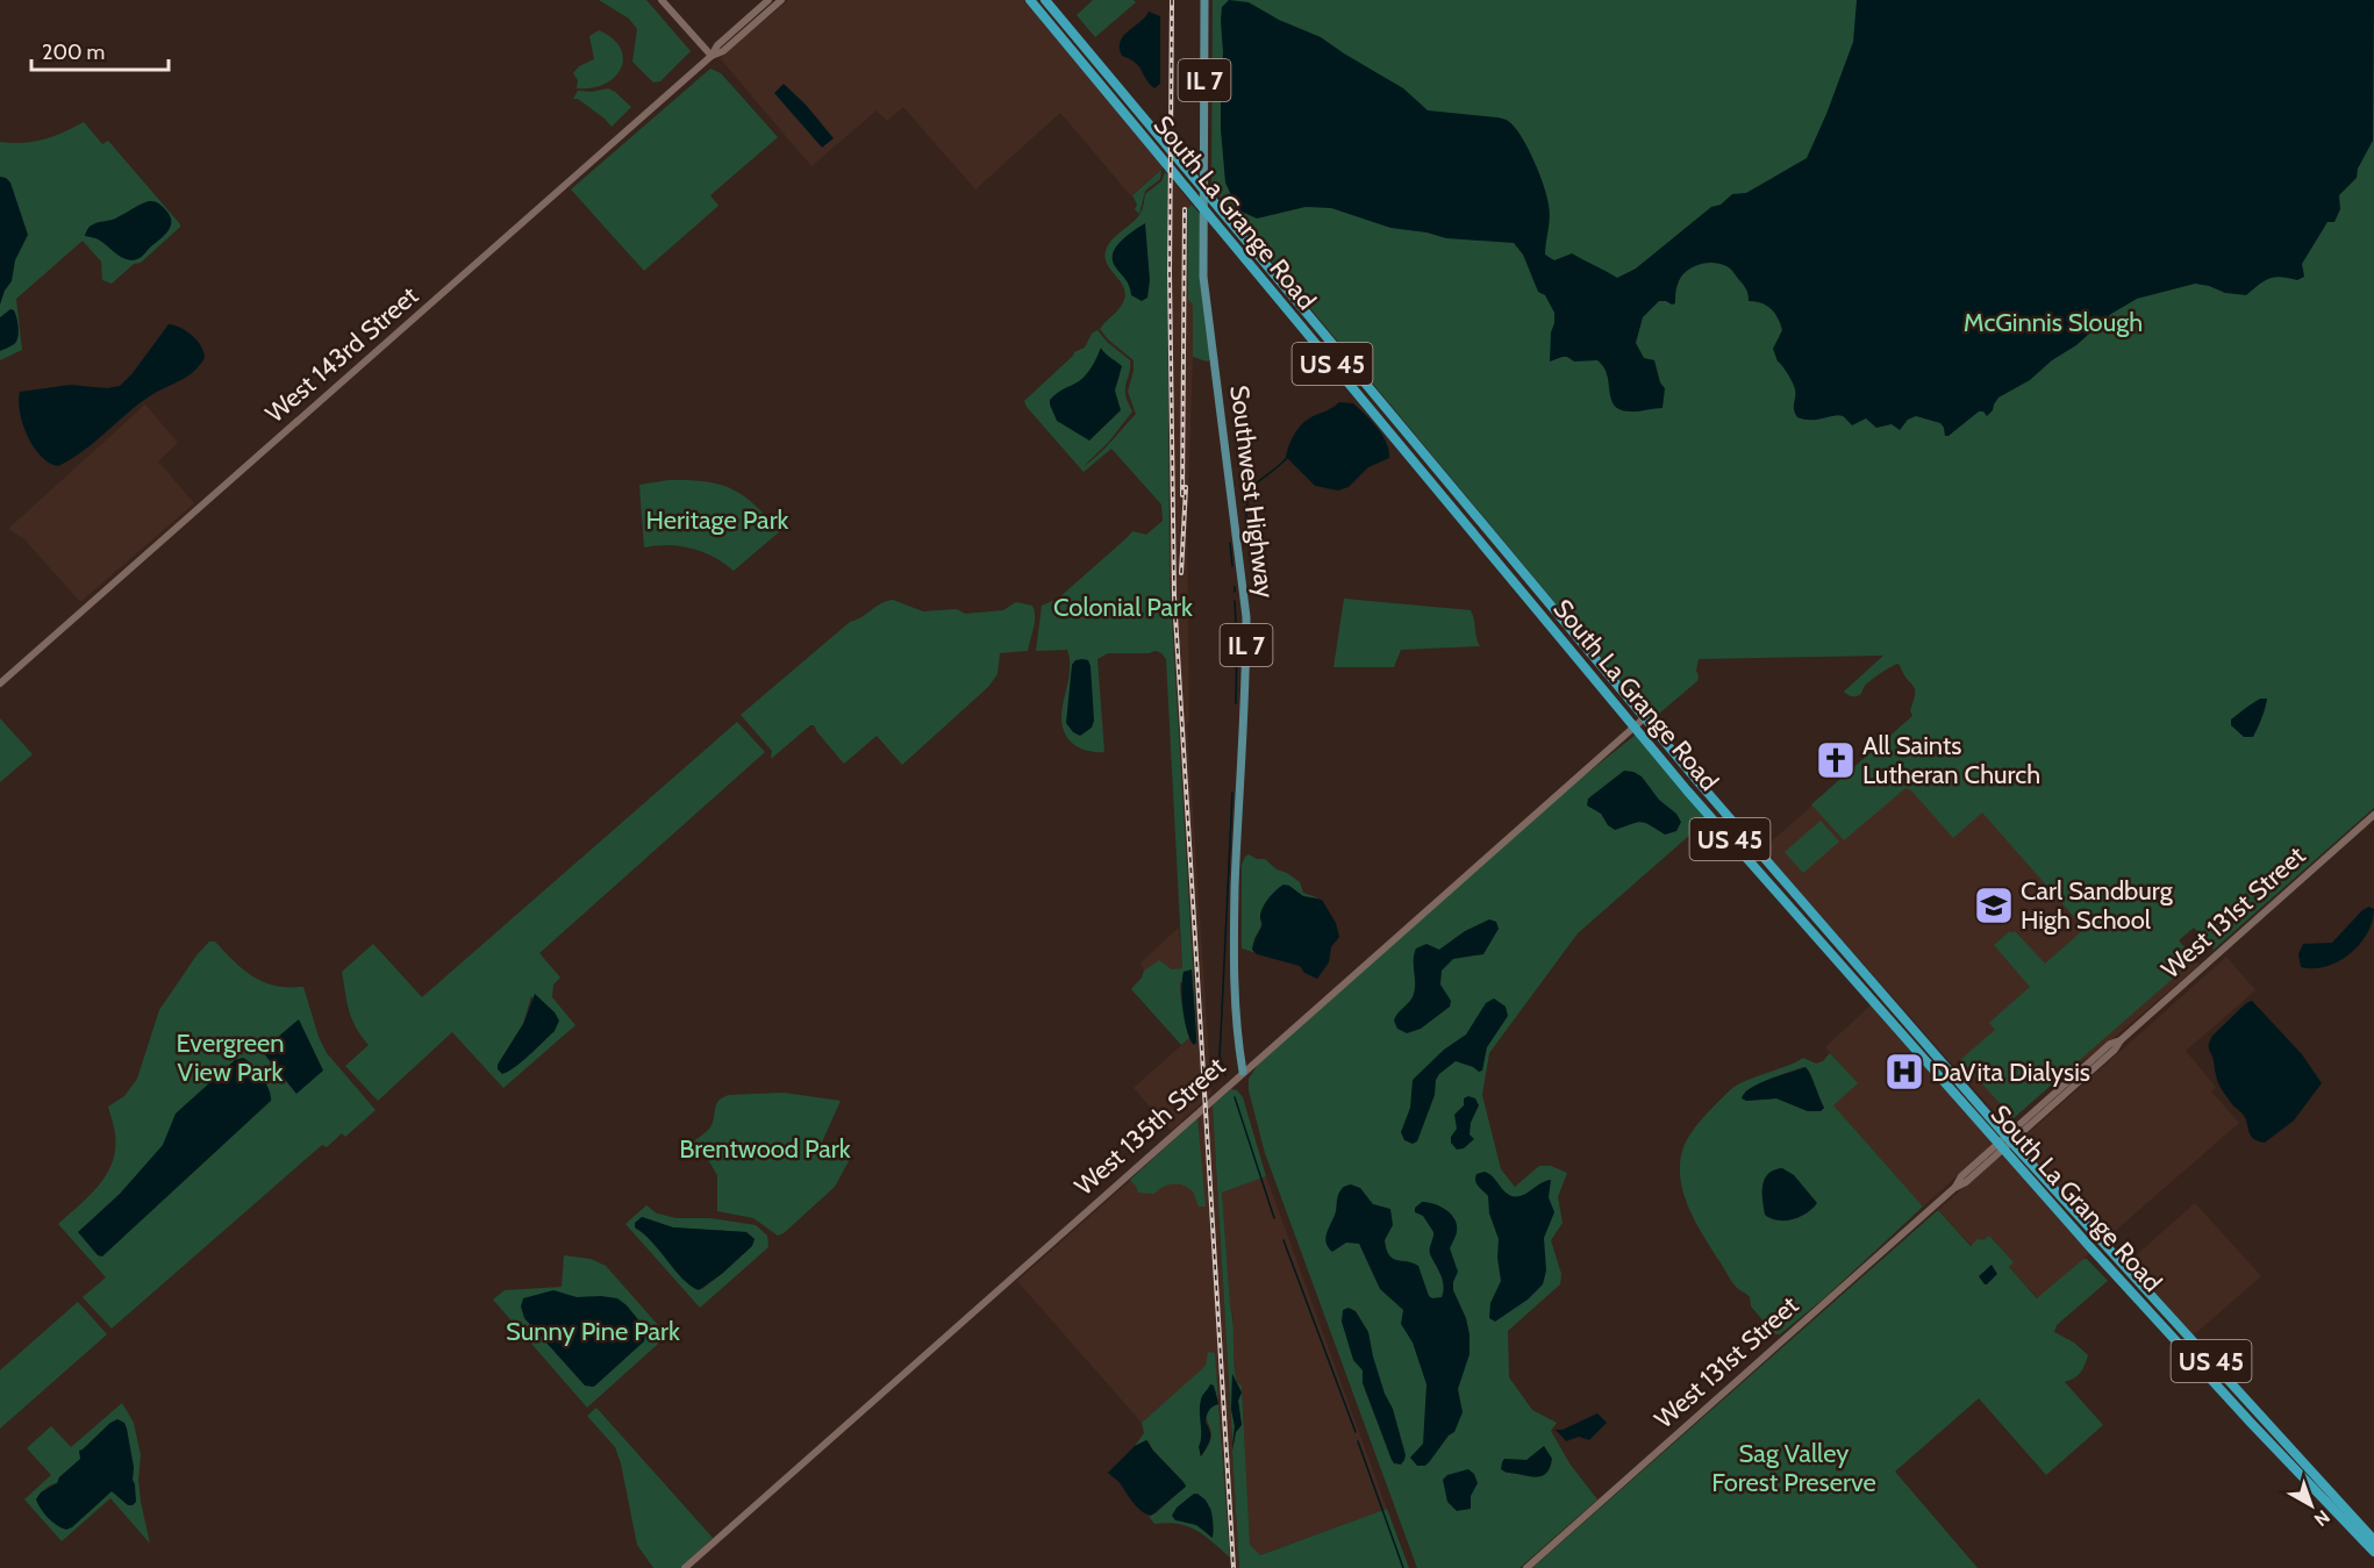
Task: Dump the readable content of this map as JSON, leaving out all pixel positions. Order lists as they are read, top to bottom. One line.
{"streets":{"highway":["South La Grange Road","US 45"],"main road":["IL 7","Southwest Highway"],"street":["West 143rd Street","West 131st Street","West 135th Street"]},"crossings":[["South La Grange Road","West 131st Street"],["South La Grange Road","West 135th Street"],["Southwest Highway","West 135th Street"]],"parks":["McGinnis Slough","Heritage Park","Colonial Park","Evergreen View Park","Brentwood Park","Sunny Pine Park","Sag Valley Forest Preserve"],"places":{"church":["All Saints Lutheran Church"],"school or university":["Carl Sandburg High School"],"hospital":["DaVita Dialysis"]},"scale_bar":"200 m","north":"bottom right"}
